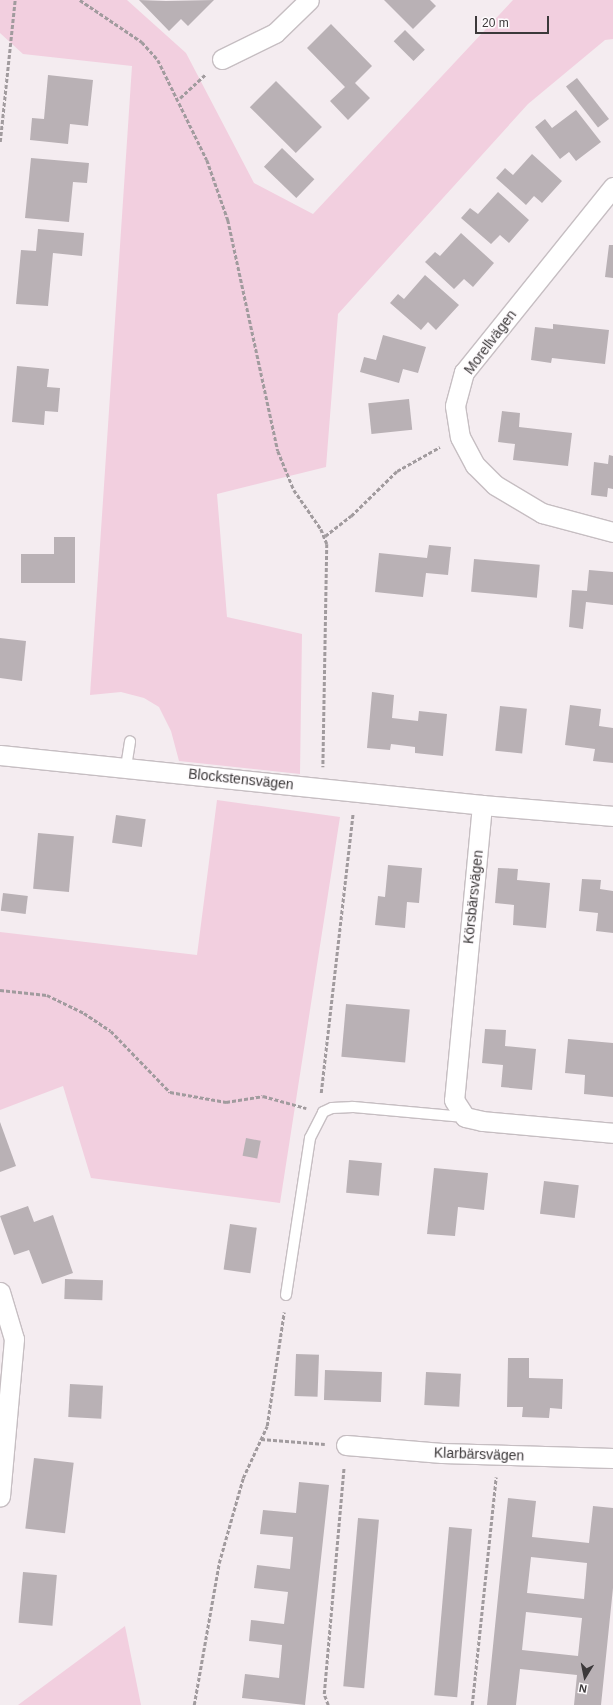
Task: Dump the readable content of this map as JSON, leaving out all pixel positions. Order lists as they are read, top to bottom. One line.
{"streets":{"street":["Morellvägen","Blockstensvägen","Körsbärsvägen","Klarbärsvägen"]},"crossings":[["Blockstensvägen","Körsbärsvägen"]],"scale_bar":"20 m","north":"bottom"}
